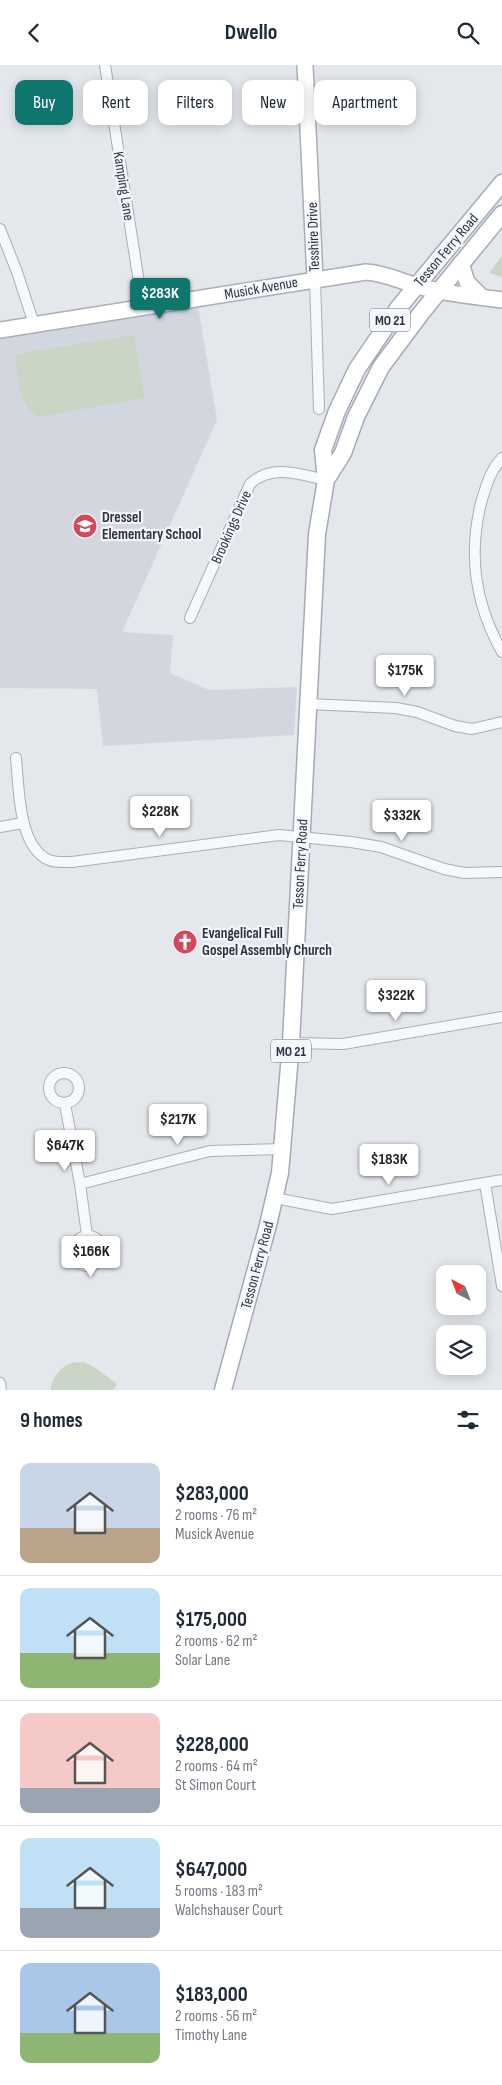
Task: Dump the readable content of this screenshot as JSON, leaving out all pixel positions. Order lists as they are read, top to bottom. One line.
{"streets":{"main road":["Tesson Ferry Road","MO 21"],"street":["Kamping Lane","Tesshire Drive","Musick Avenue","Brookings Drive"]},"crossings":[["Kamping Lane","Musick Avenue"],["Tesshire Drive","Musick Avenue"],["Tesson Ferry Road","Musick Avenue"],["Tesson Ferry Road","Brookings Drive"]],"places":{"school or university":["Dressel Elementary School"],"church":["Evangelical Full Gospel Assembly Church"]},"north":"top left","page":{"header":"Dwello","chip":["Buy","Rent","Filters","New","Apartment"],"price":["$283K","$175K","$228K","$332K","$322K","$217K","$647K","$183K","$166K"],"heading":"9 homes","list":[{"name":"$283,000","note":"2 rooms · 76 m² · Musick Avenue"},{"name":"$175,000","note":"2 rooms · 62 m² · Solar Lane"},{"name":"$228,000","note":"2 rooms · 64 m² · St Simon Court"},{"name":"$647,000","note":"5 rooms · 183 m² · Walchshauser Court"},{"name":"$183,000","note":"2 rooms · 56 m² · Timothy Lane"}]}}
